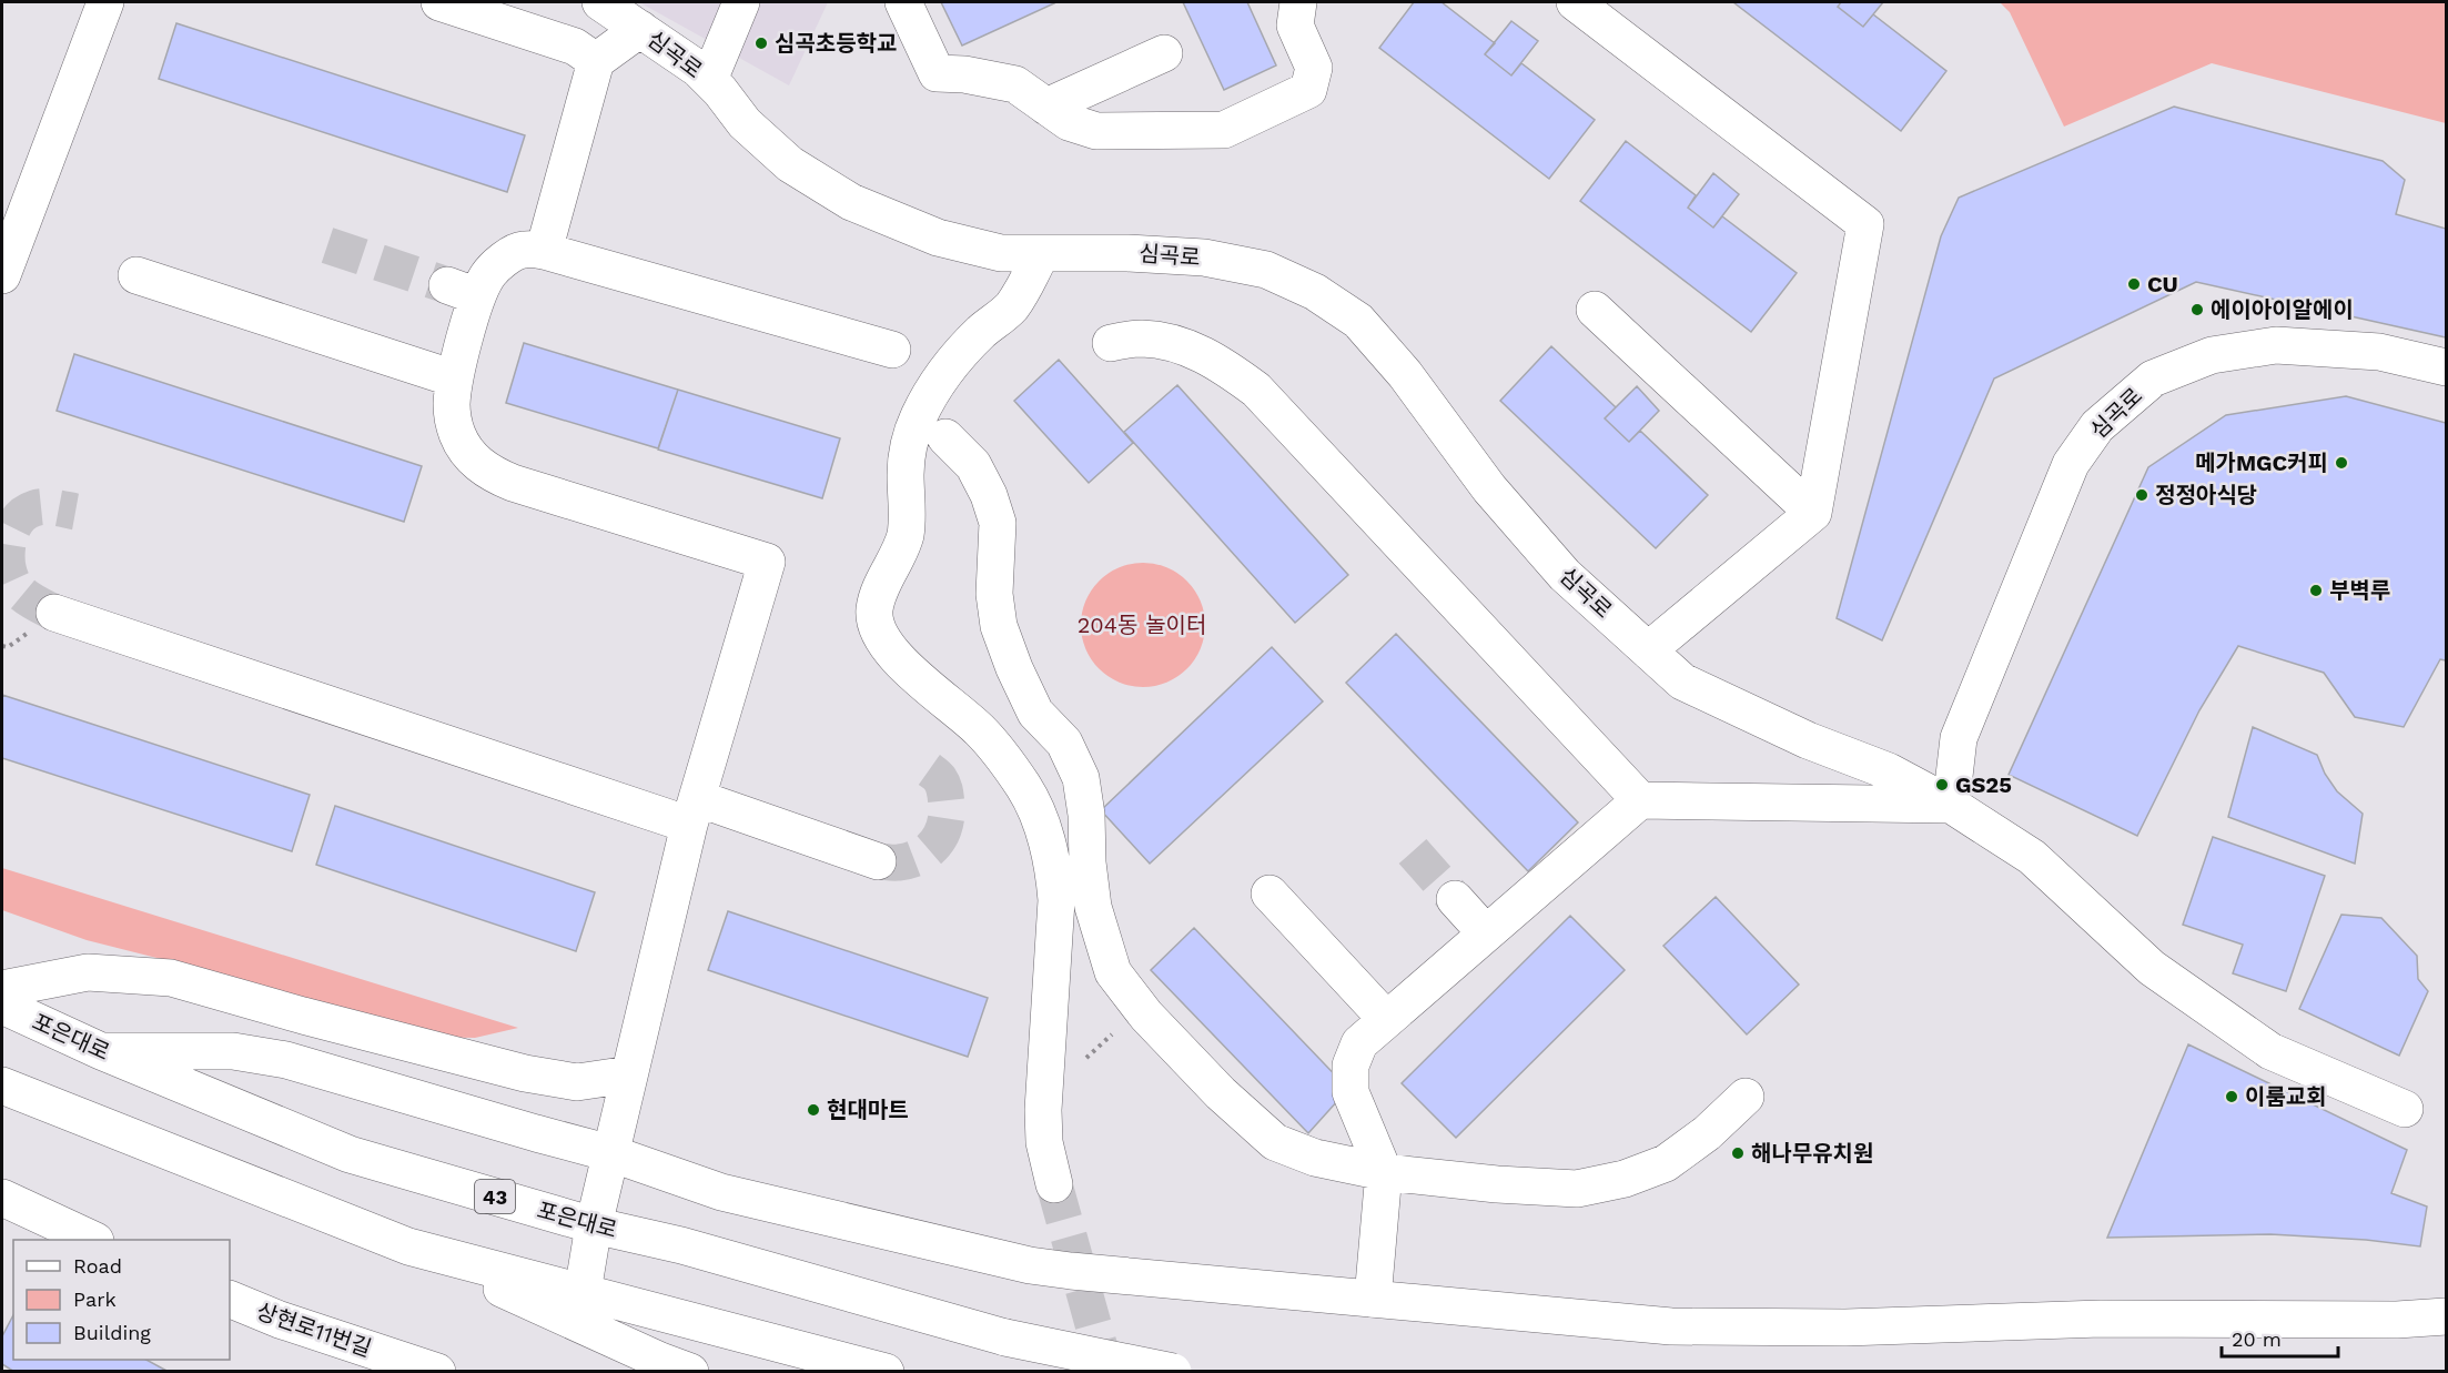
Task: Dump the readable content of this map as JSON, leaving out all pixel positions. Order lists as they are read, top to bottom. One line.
{"streets":{"main road":["심곡로","포은대로","43","상현로11번길"]},"parks":["204동 놀이터"],"places":["심곡초등학교","CU","에이아이알에이","메가MGC커피","정정아식당","부벽루","GS25","이룸교회","현대마트","해나무유치원"],"legend":["Road","Park","Building"],"scale_bar":"20 m"}
